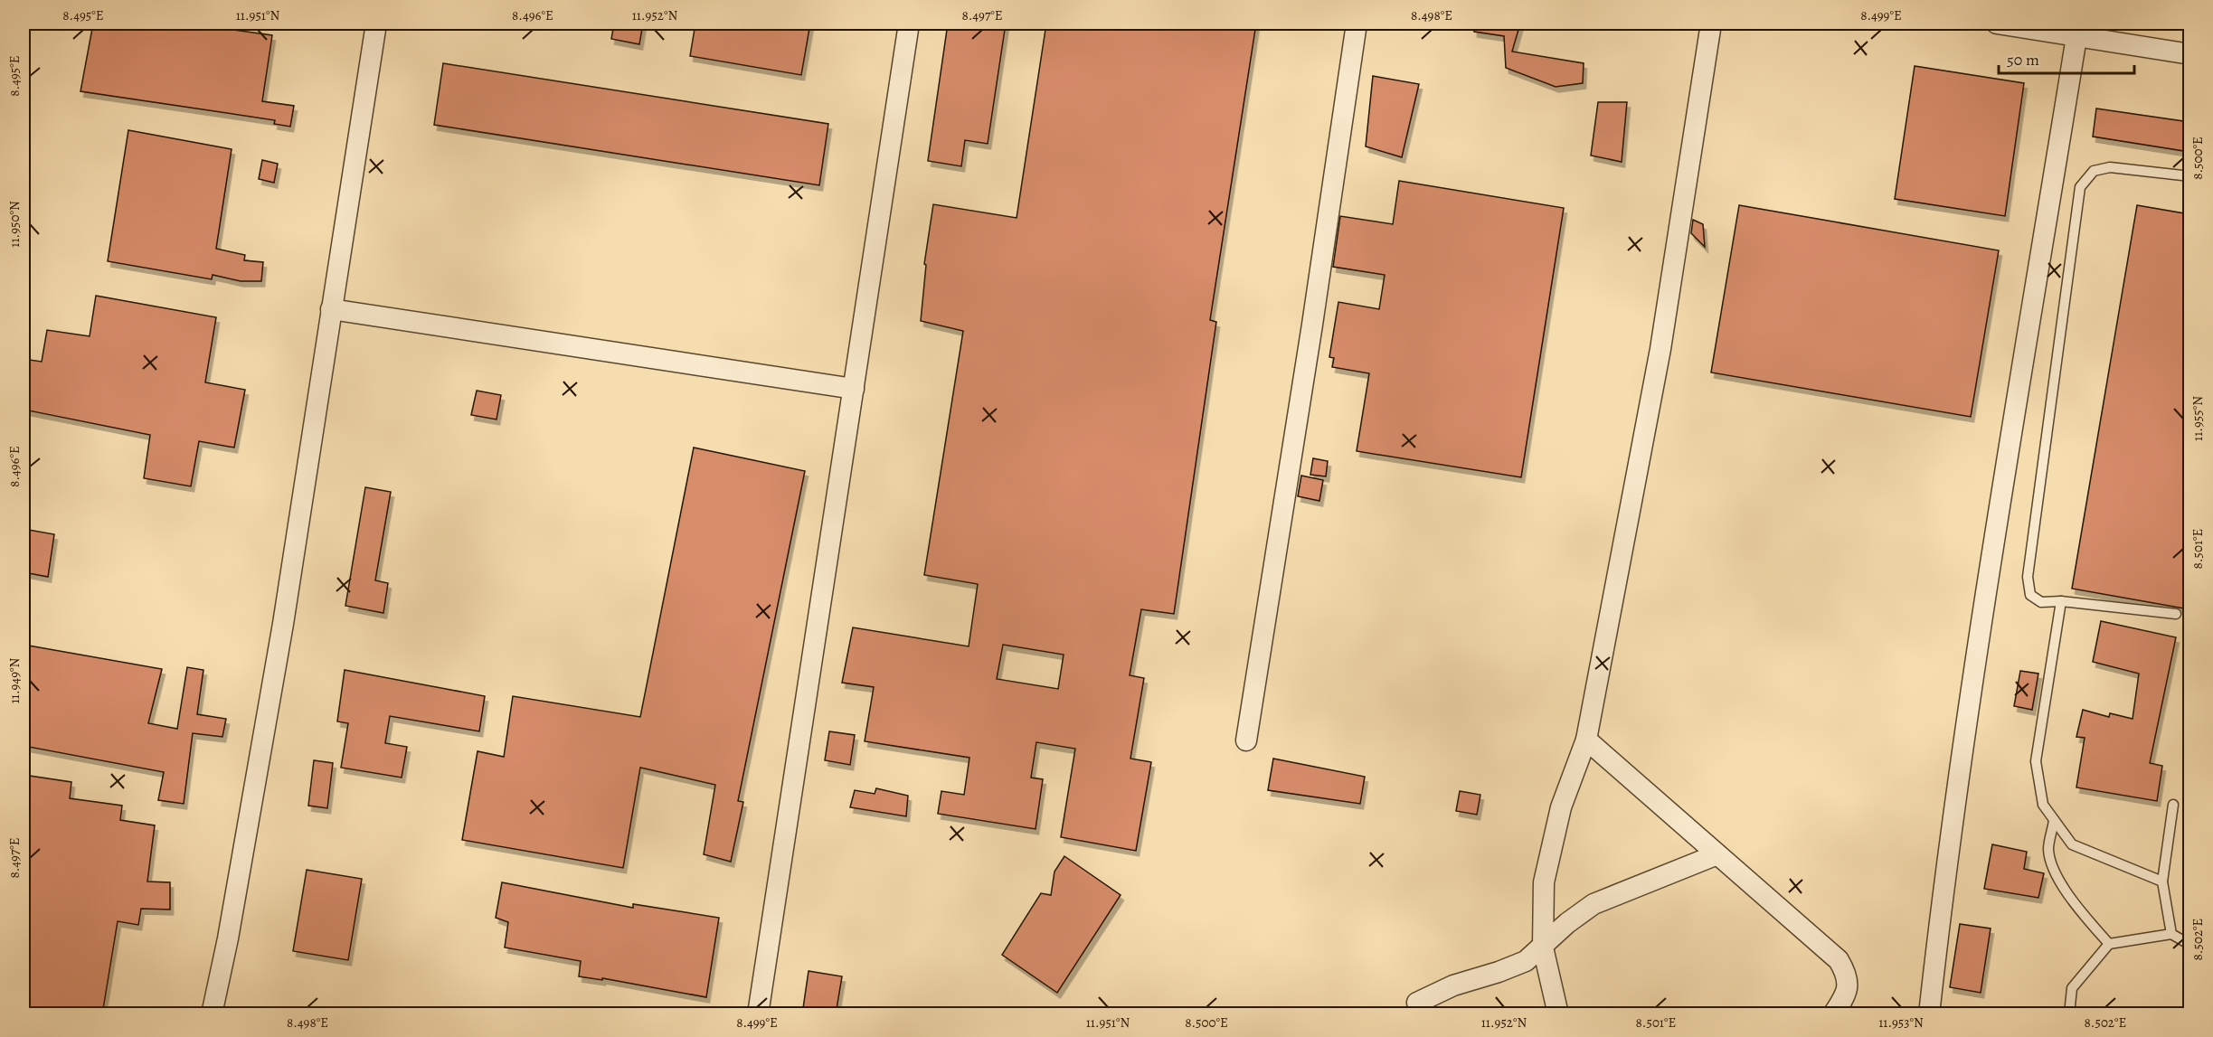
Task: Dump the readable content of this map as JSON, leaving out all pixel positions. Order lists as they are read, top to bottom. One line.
{"scale_bar":"50 m","coordinates":["8.495°E","11.951°N","8.496°E","11.952°N","8.497°E","8.498°E","8.499°E","8.500°E","11.950°N","11.955°N","8.501°E","11.949°N","8.502°E","11.953°N"]}
